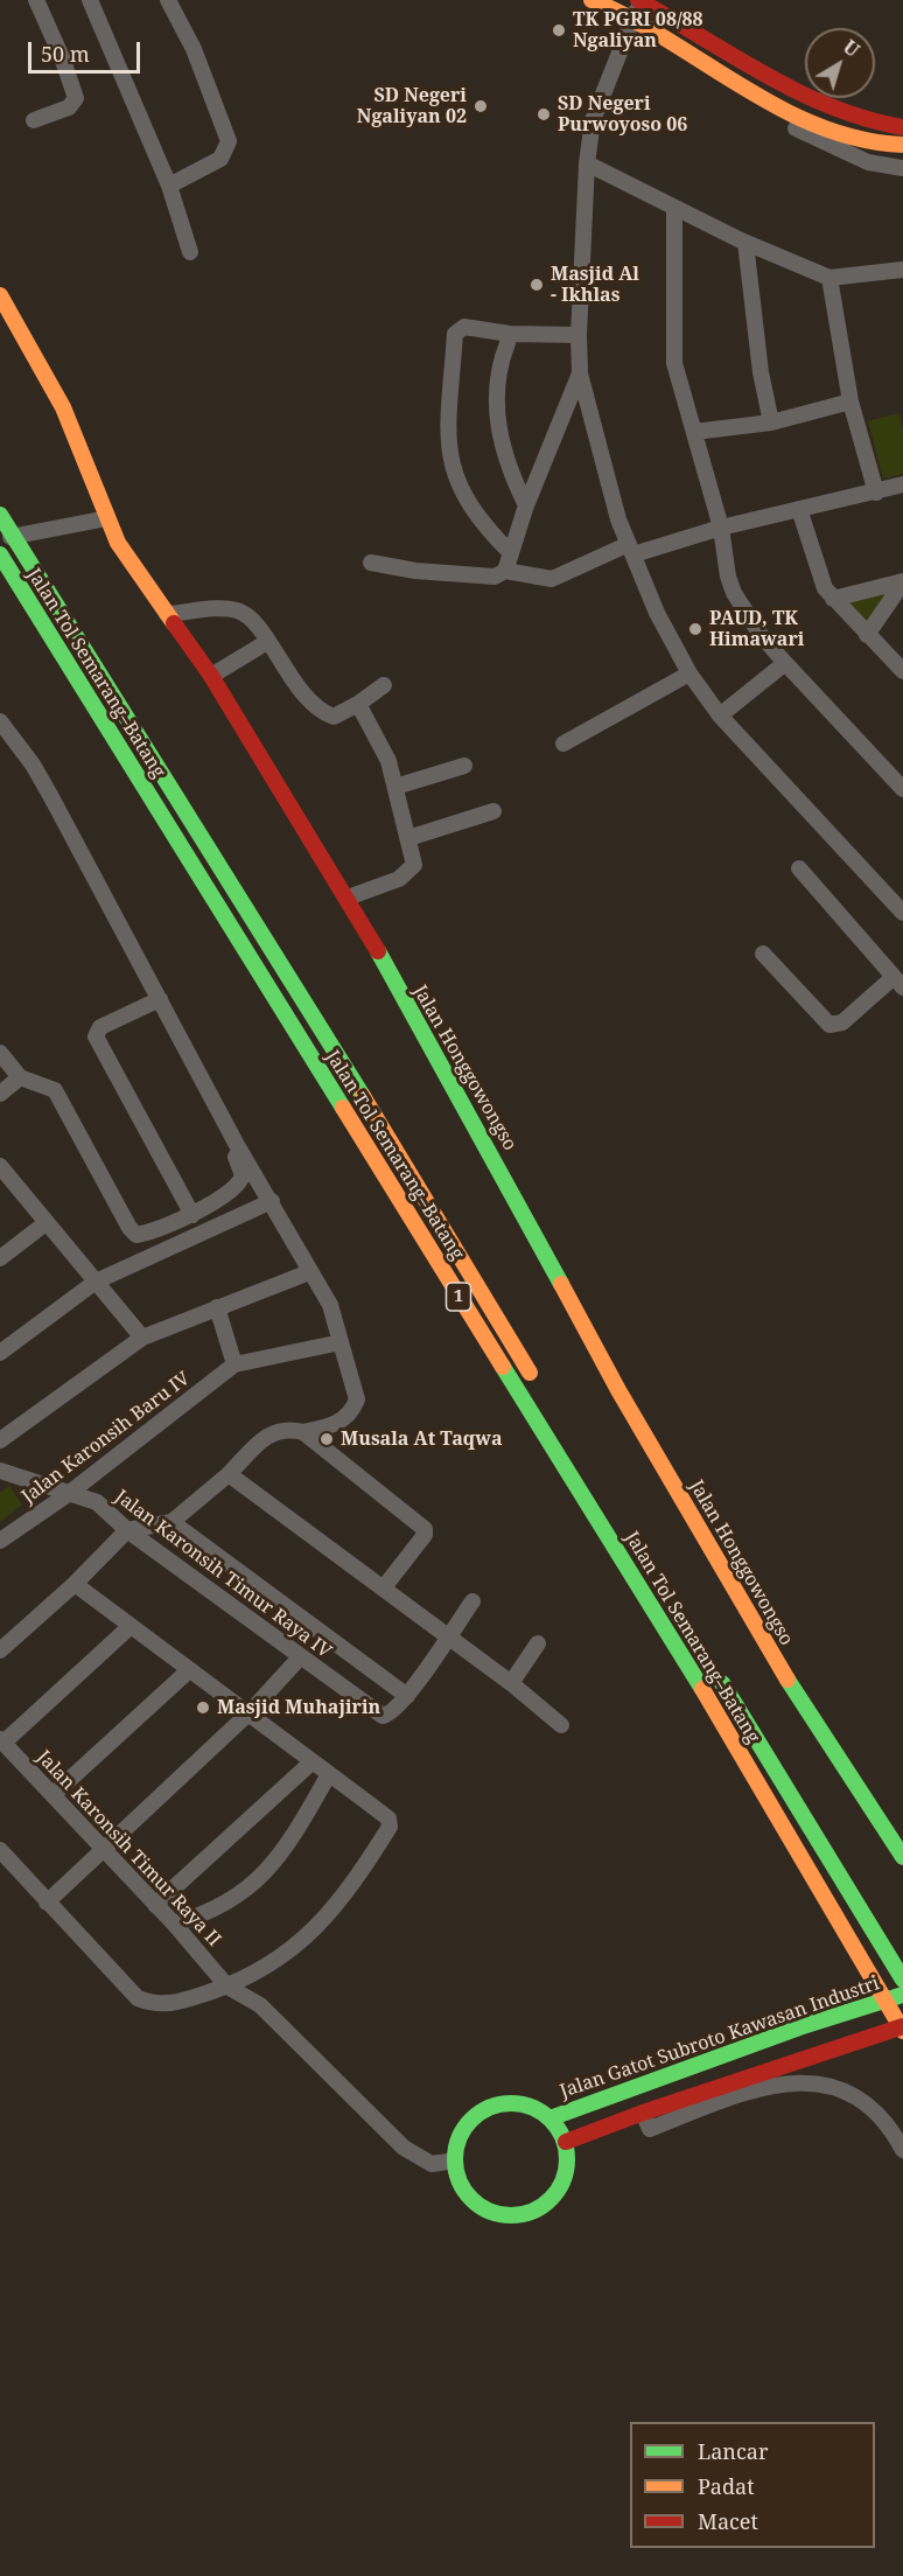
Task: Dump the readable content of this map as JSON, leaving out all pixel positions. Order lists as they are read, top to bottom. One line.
{"streets":{"main road":["Jalan Tol Semarang–Batang","Jalan Honggowongso","1","Jalan Gatot Subroto Kawasan Industri"],"street":["Jalan Karonsih Baru IV","Jalan Karonsih Timur Raya IV","Jalan Karonsih Timur Raya II"]},"crossings":[["Jalan Karonsih Baru IV","Jalan Karonsih Timur Raya IV"]],"places":["TK PGRI 08/88 Ngaliyan","SD Negeri Ngaliyan 02","SD Negeri Purwoyoso 06","Masjid Al - Ikhlas","PAUD, TK Himawari","Musala At Taqwa","Masjid Muhajirin"],"legend":["Lancar","Padat","Macet"],"scale_bar":"50 m","north":"top right"}
